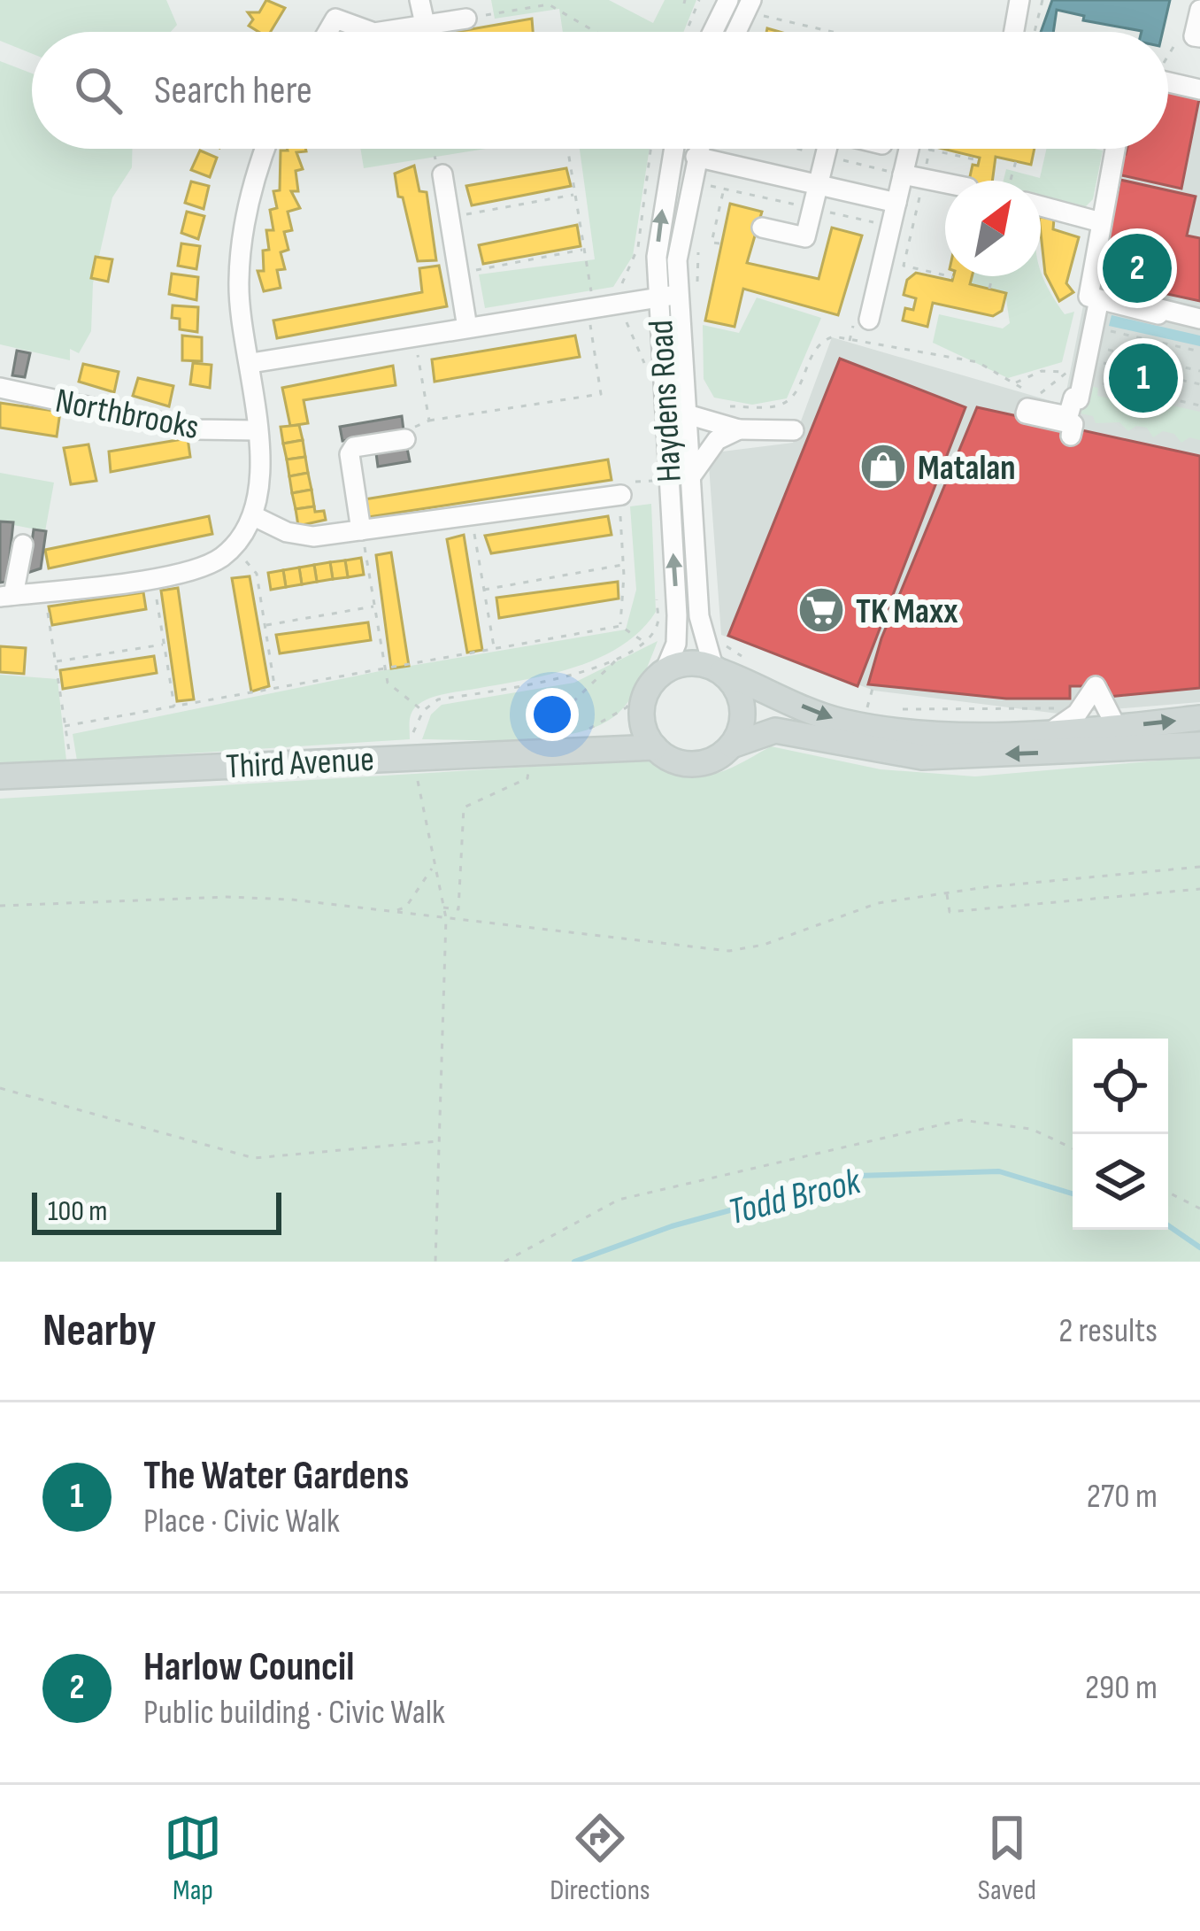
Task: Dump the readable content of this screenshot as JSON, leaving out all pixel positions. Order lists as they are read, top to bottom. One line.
{"streets":{"main road":["Third Avenue"],"street":["Haydens Road","Northbrooks"]},"crossings":[["Haydens Road","Third Avenue"]],"water":["Todd Brook"],"places":{"shop":["Matalan"],"supermarket":["TK Maxx"]},"scale_bar":"100 m","north":"top right","page":{"search":"Search here","pins":["2","1"],"scale":"100 m","heading":["Nearby","2 results"],"list":[{"mark":"1","name":"The Water Gardens","note":"Place · Civic Walk","value":"270 m"},{"mark":"2","name":"Harlow Council","note":"Public building · Civic Walk","value":"290 m"}],"nav":["Map","Directions","Saved"]}}
